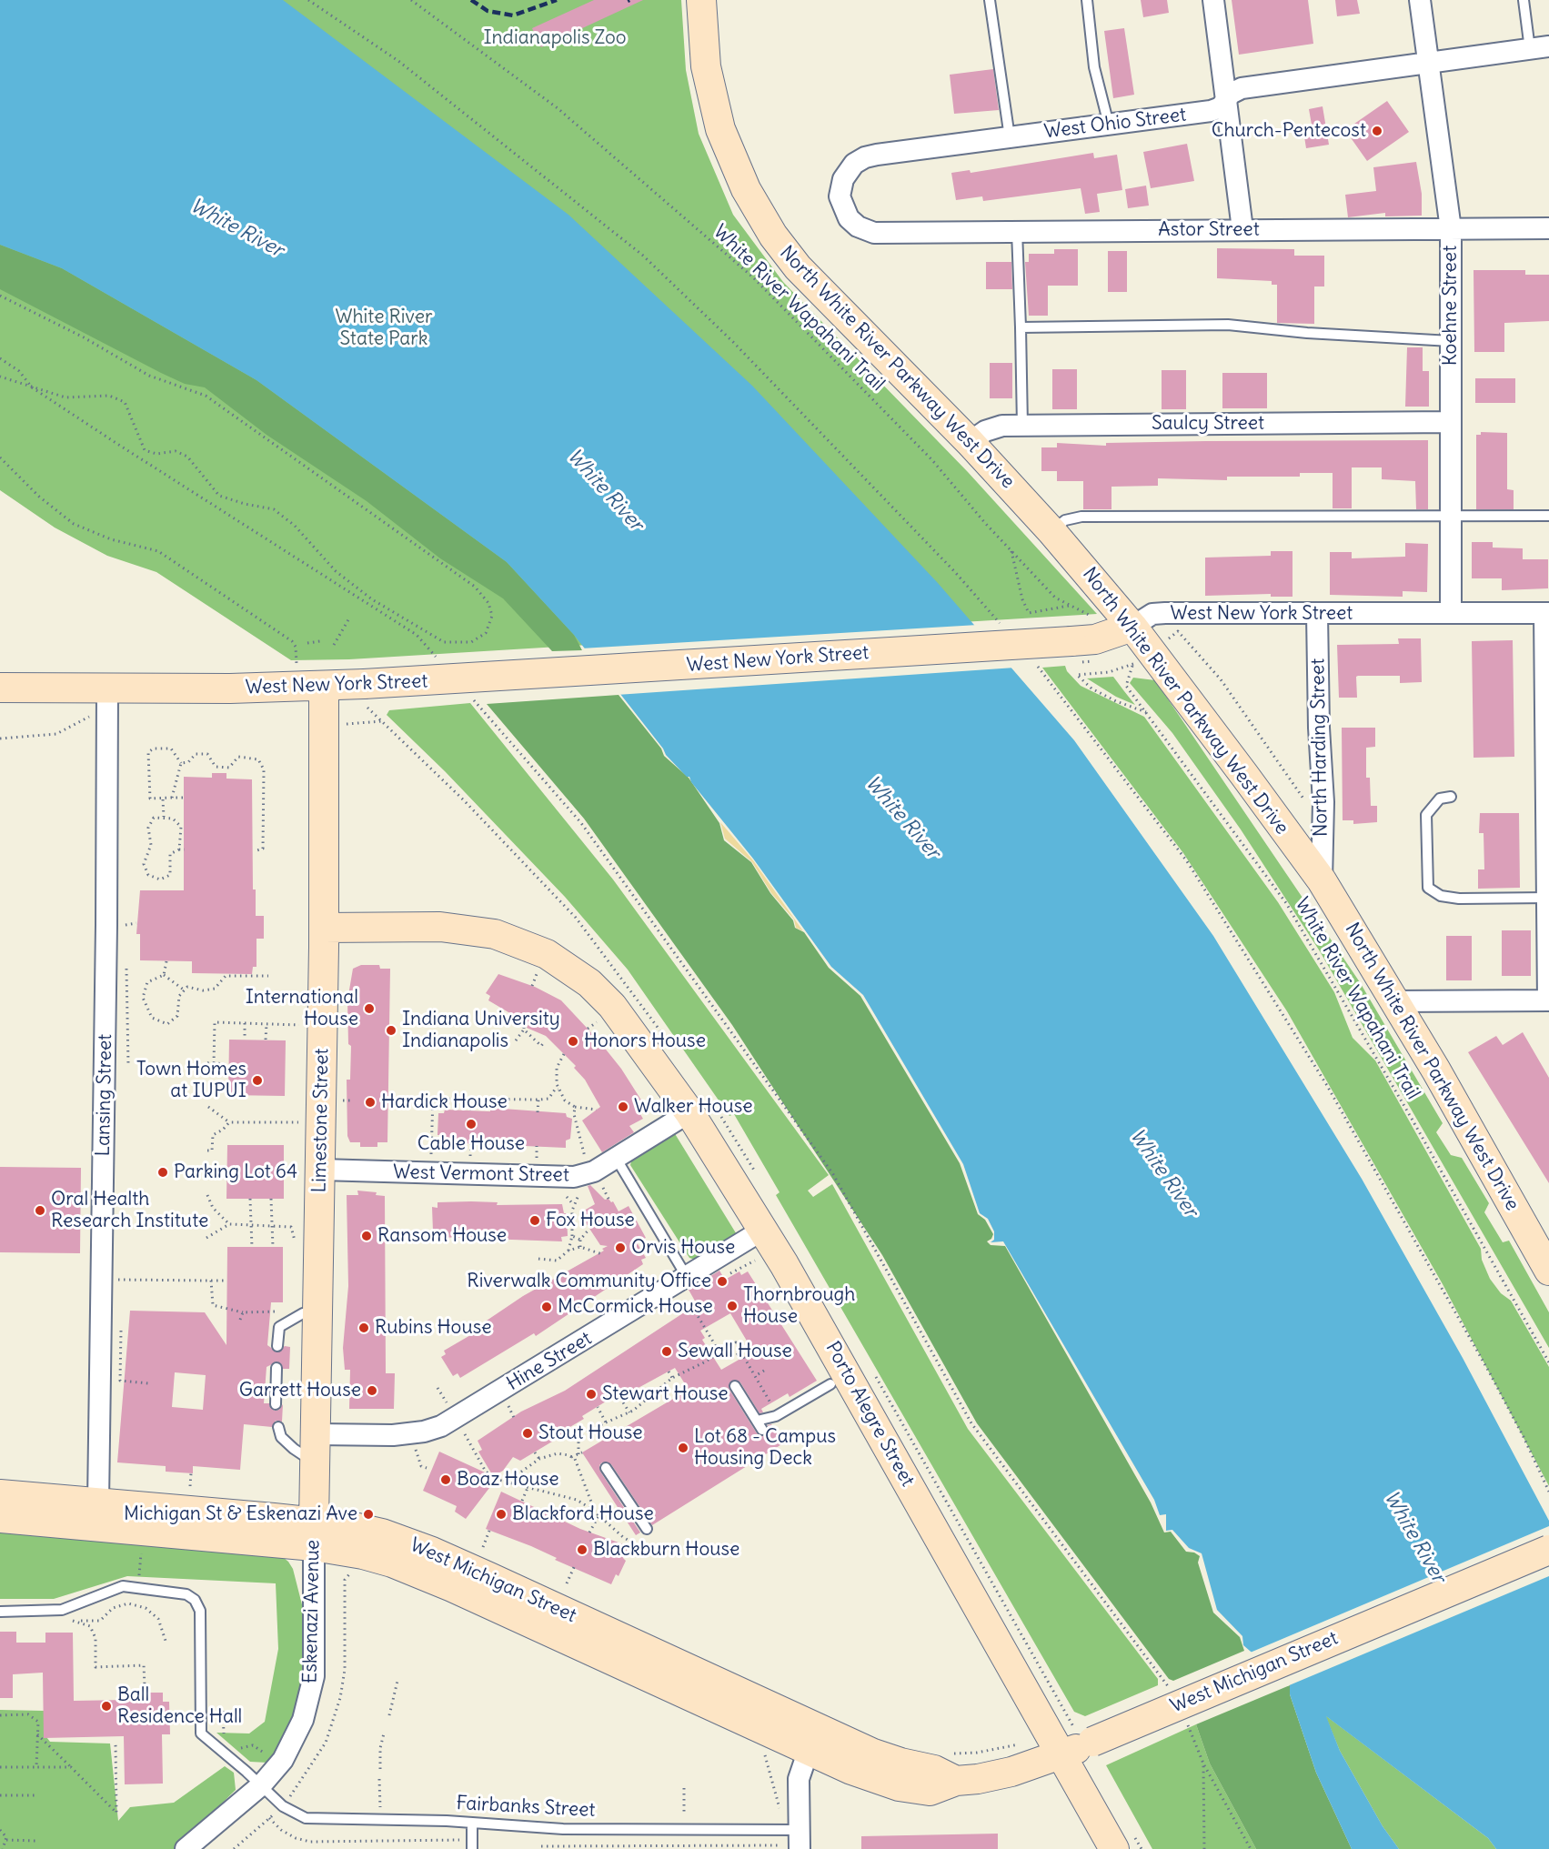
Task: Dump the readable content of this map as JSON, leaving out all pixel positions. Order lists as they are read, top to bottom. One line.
{"streets":{"main road":["North White River Parkway West Drive","West New York Street","Limestone Street","Porto Alegre Street","West Michigan Street"],"street":["West Ohio Street","Astor Street","Koehne Street","Saulcy Street","North Harding Street","Lansing Street","West Vermont Street","Hine Street","Eskenazi Avenue"],"lane":["Fairbanks Street"],"path":["White River Wapahani Trail"]},"crossings":[["West Ohio Street","Astor Street"],["West Ohio Street","Koehne Street"],["Astor Street","Koehne Street"],["Koehne Street","Saulcy Street"],["Koehne Street","West New York Street"],["North White River Parkway West Drive","Saulcy Street"],["North White River Parkway West Drive","West New York Street"],["North White River Parkway West Drive","North Harding Street"],["West New York Street","North Harding Street"],["West New York Street","Lansing Street"],["West New York Street","Limestone Street"],["Lansing Street","West Michigan Street"],["Limestone Street","West Vermont Street"],["Limestone Street","Hine Street"],["Limestone Street","Porto Alegre Street"],["Limestone Street","West Michigan Street"],["Limestone Street","Eskenazi Avenue"],["West Vermont Street","Porto Alegre Street"],["Hine Street","Porto Alegre Street"],["Porto Alegre Street","West Michigan Street"],["West Michigan Street","Eskenazi Avenue"],["Eskenazi Avenue","Fairbanks Street"]],"water":["White River"],"parks":["Indianapolis Zoo","White River State Park"],"places":["Church-Pentecost","International House","Indiana University Indianapolis","Honors House","Town Homes at IUPUI","Hardick House","Walker House","Cable House","Parking Lot 64","Oral Health Research Institute","Fox House","Ransom House","Orvis House","Riverwalk Community Office","Thornbrough House","McCormick House","Rubins House","Sewall House","Garrett House","Stewart House","Stout House","Lot 68 - Campus Housing Deck","Boaz House","Michigan St & Eskenazi Ave","Blackford House","Blackburn House","Ball Residence Hall"]}
